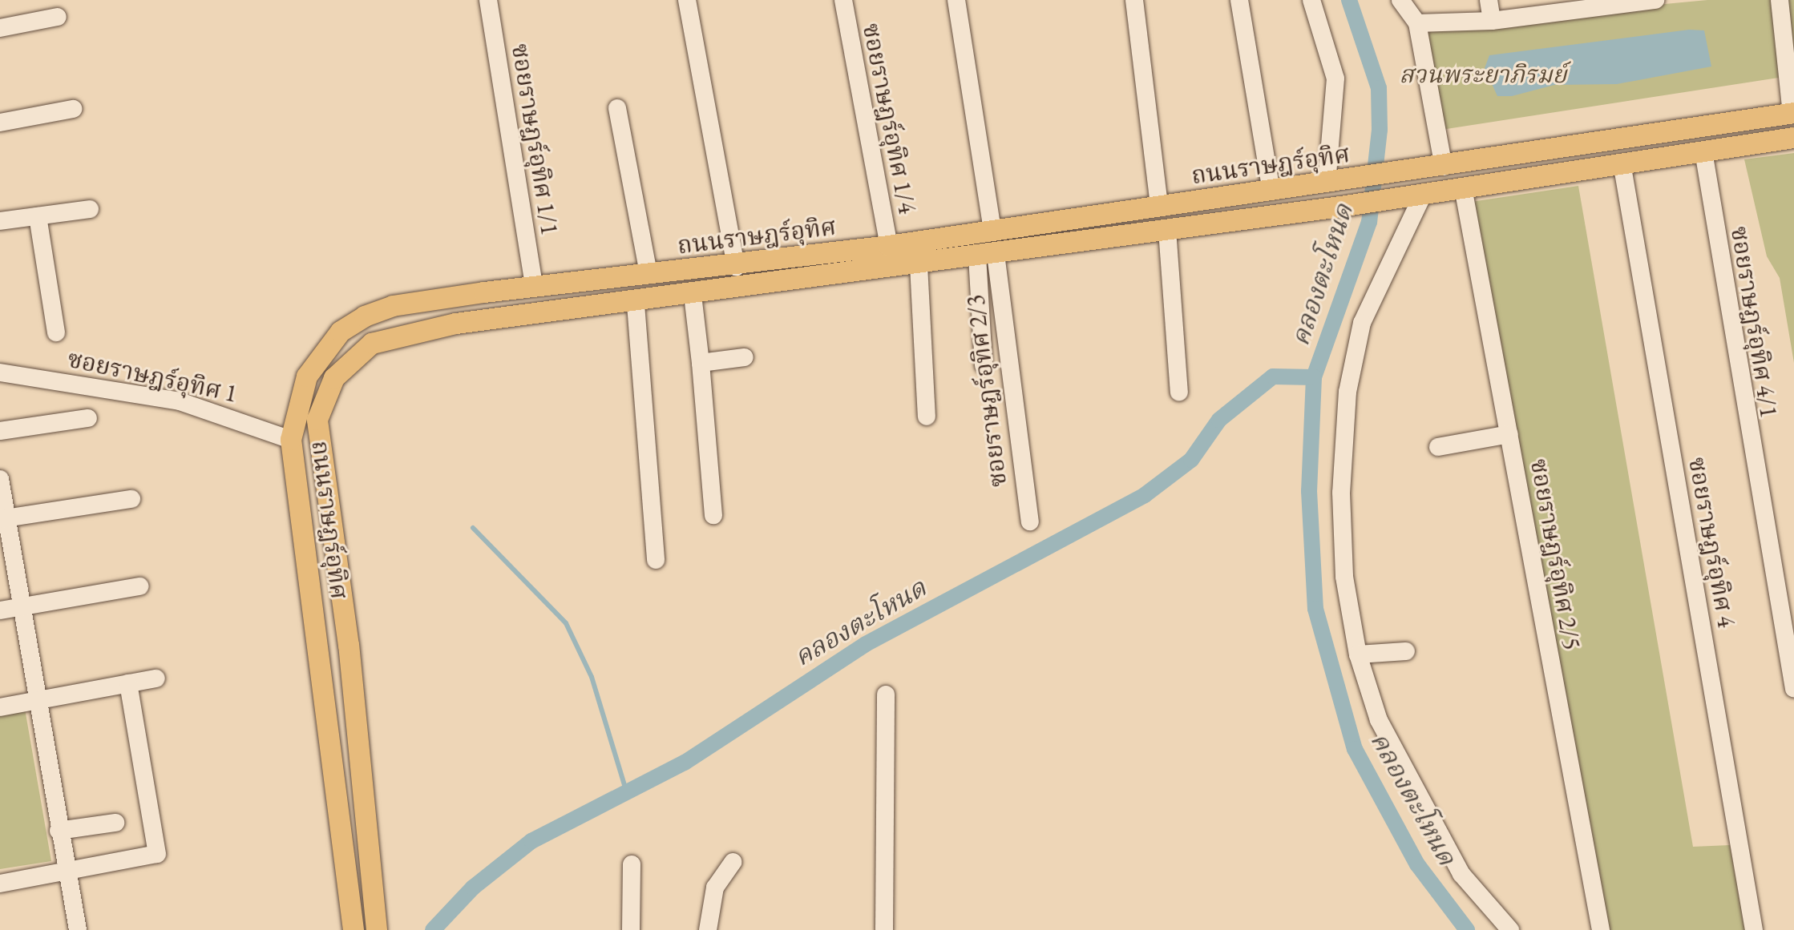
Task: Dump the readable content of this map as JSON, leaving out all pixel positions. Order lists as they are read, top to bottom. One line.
{"streets":{"main road":["ถนนราษฎร์อุทิศ"],"street":["ซอยราษฎร์อุทิศ 1/4","ซอยราษฎร์อุทิศ 1/1","ซอยราษฎร์อุทิศ 4/1","ซอยราษฎร์อุทิศ 1","ซอยราษฎร์อุทิศ 2/3","ซอยราษฎร์อุทิศ 4","ซอยราษฎร์อุทิศ 2/5"]},"crossings":[["ซอยราษฎร์อุทิศ 1/4","ถนนราษฎร์อุทิศ"],["ซอยราษฎร์อุทิศ 1/1","ถนนราษฎร์อุทิศ"],["ถนนราษฎร์อุทิศ","ซอยราษฎร์อุทิศ 4/1"],["ถนนราษฎร์อุทิศ","ซอยราษฎร์อุทิศ 1"],["ถนนราษฎร์อุทิศ","ซอยราษฎร์อุทิศ 2/3"],["ถนนราษฎร์อุทิศ","ซอยราษฎร์อุทิศ 4"],["ถนนราษฎร์อุทิศ","ซอยราษฎร์อุทิศ 2/5"]],"water":["คลองตะโหนด"],"parks":["สวนพระยาภิรมย์"]}
